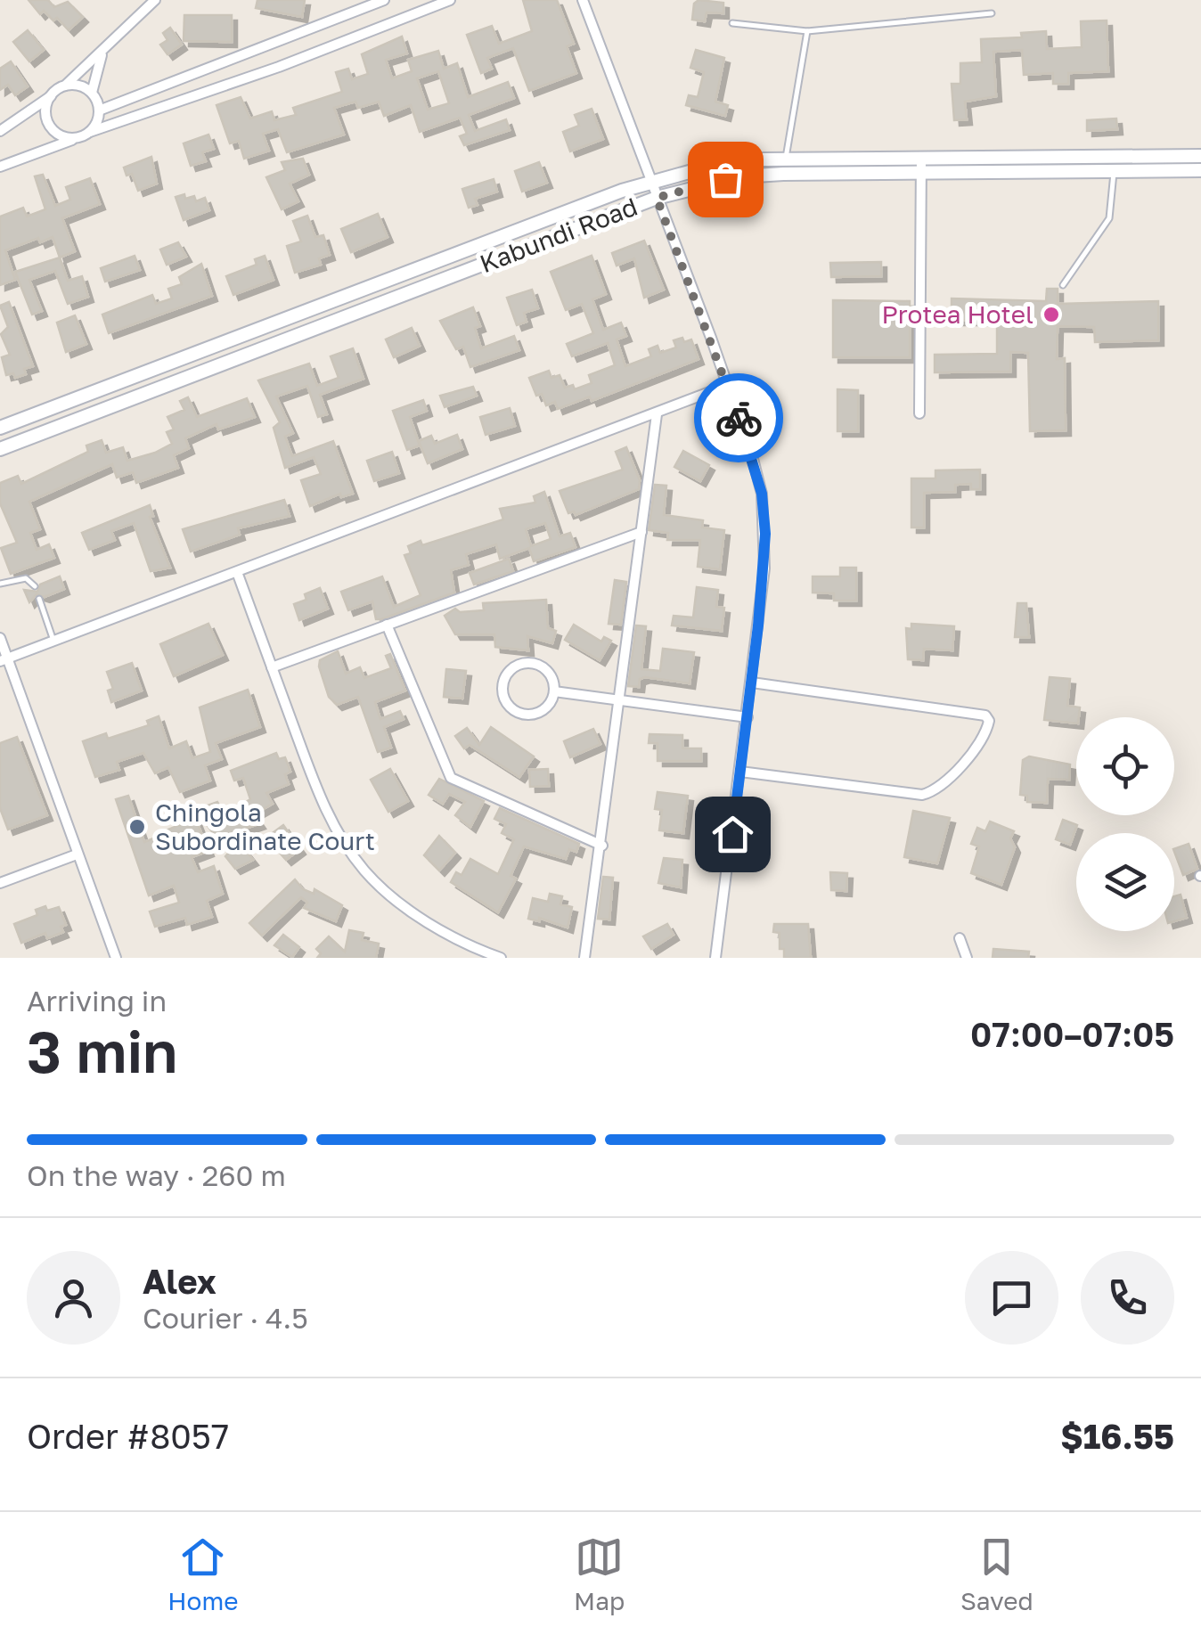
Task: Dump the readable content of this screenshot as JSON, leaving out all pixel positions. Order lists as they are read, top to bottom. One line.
{"streets":{"street":["Kabundi Road"]},"places":["Protea Hotel","Chingola Subordinate Court"],"page":{"heading":["3 min","Arriving in","07:00–07:05"],"panel":["Alex","Courier · 4.5","Order #8057","$16.55"],"bar":"On the way · 260 m","tabs":["Home","Map","Saved"]}}
